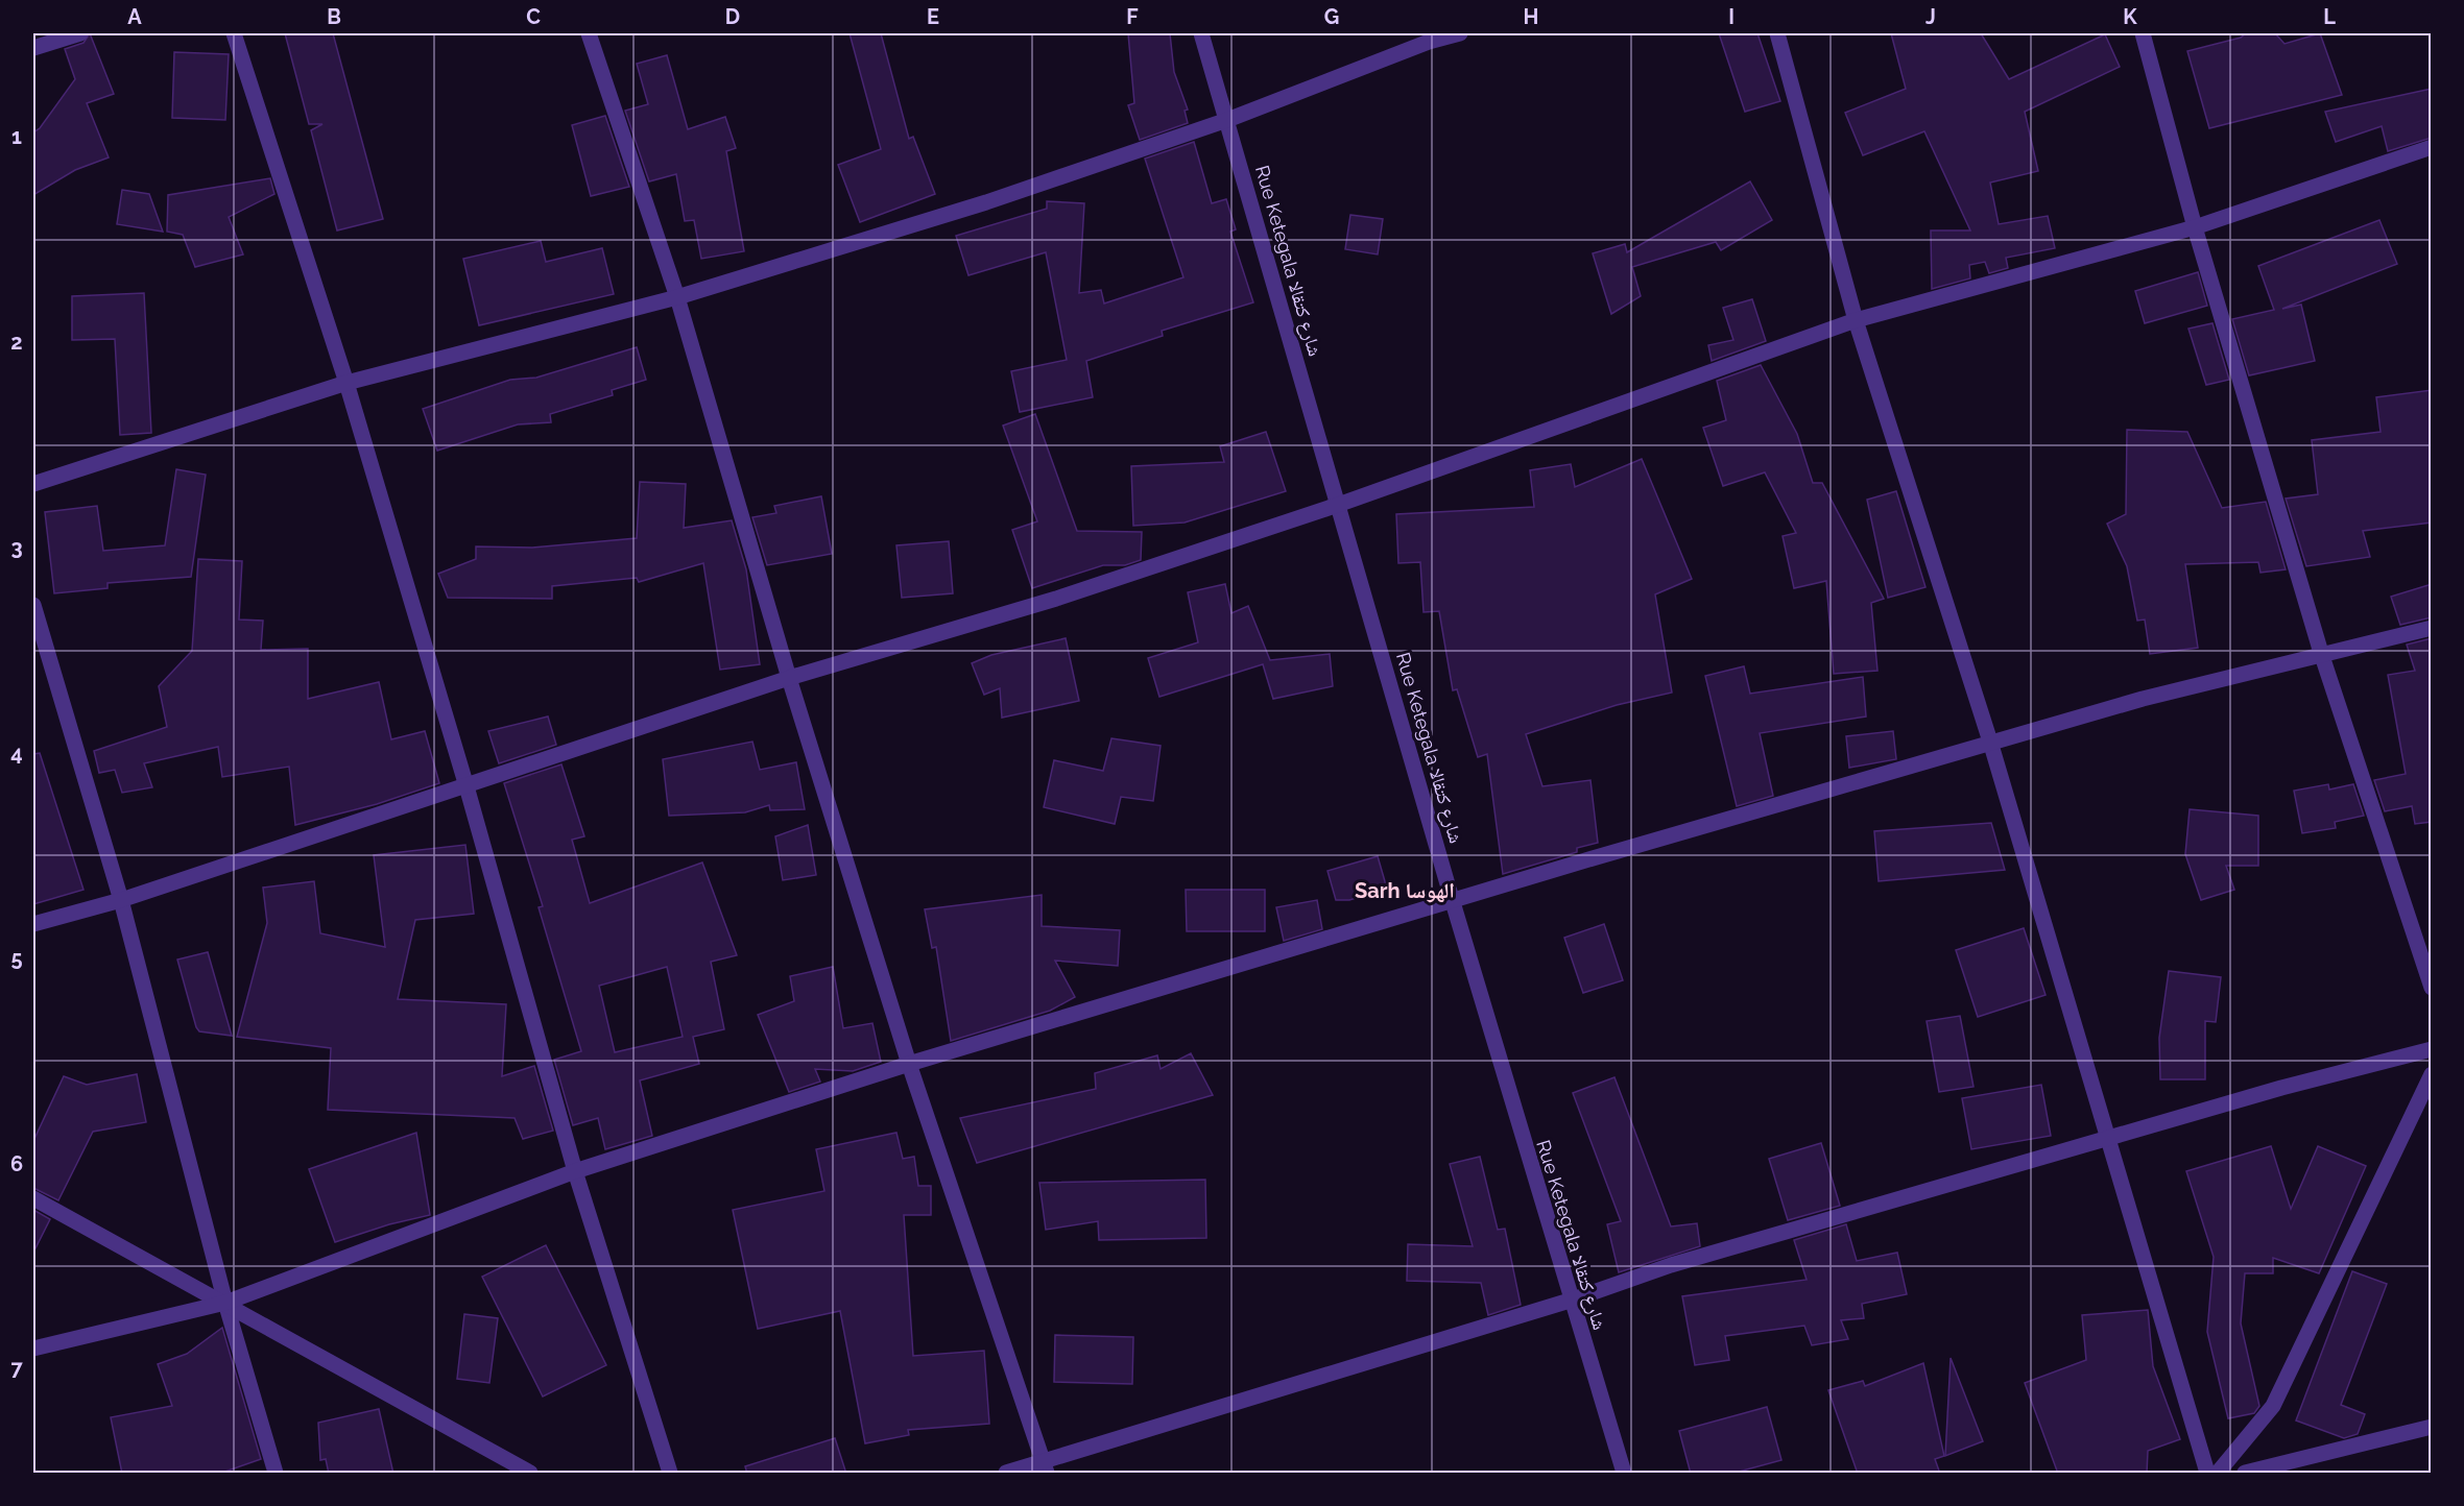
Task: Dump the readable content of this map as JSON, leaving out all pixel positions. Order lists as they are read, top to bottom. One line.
{"streets":{"street":["Rue Ketegala شارع كتقالا"]},"districts":["Sarh الهوسا"],"grid":{"columns":["A","B","C","D","E","F","G","H","I","J","K","L"],"rows":["1","2","3","4","5","6","7"]}}
